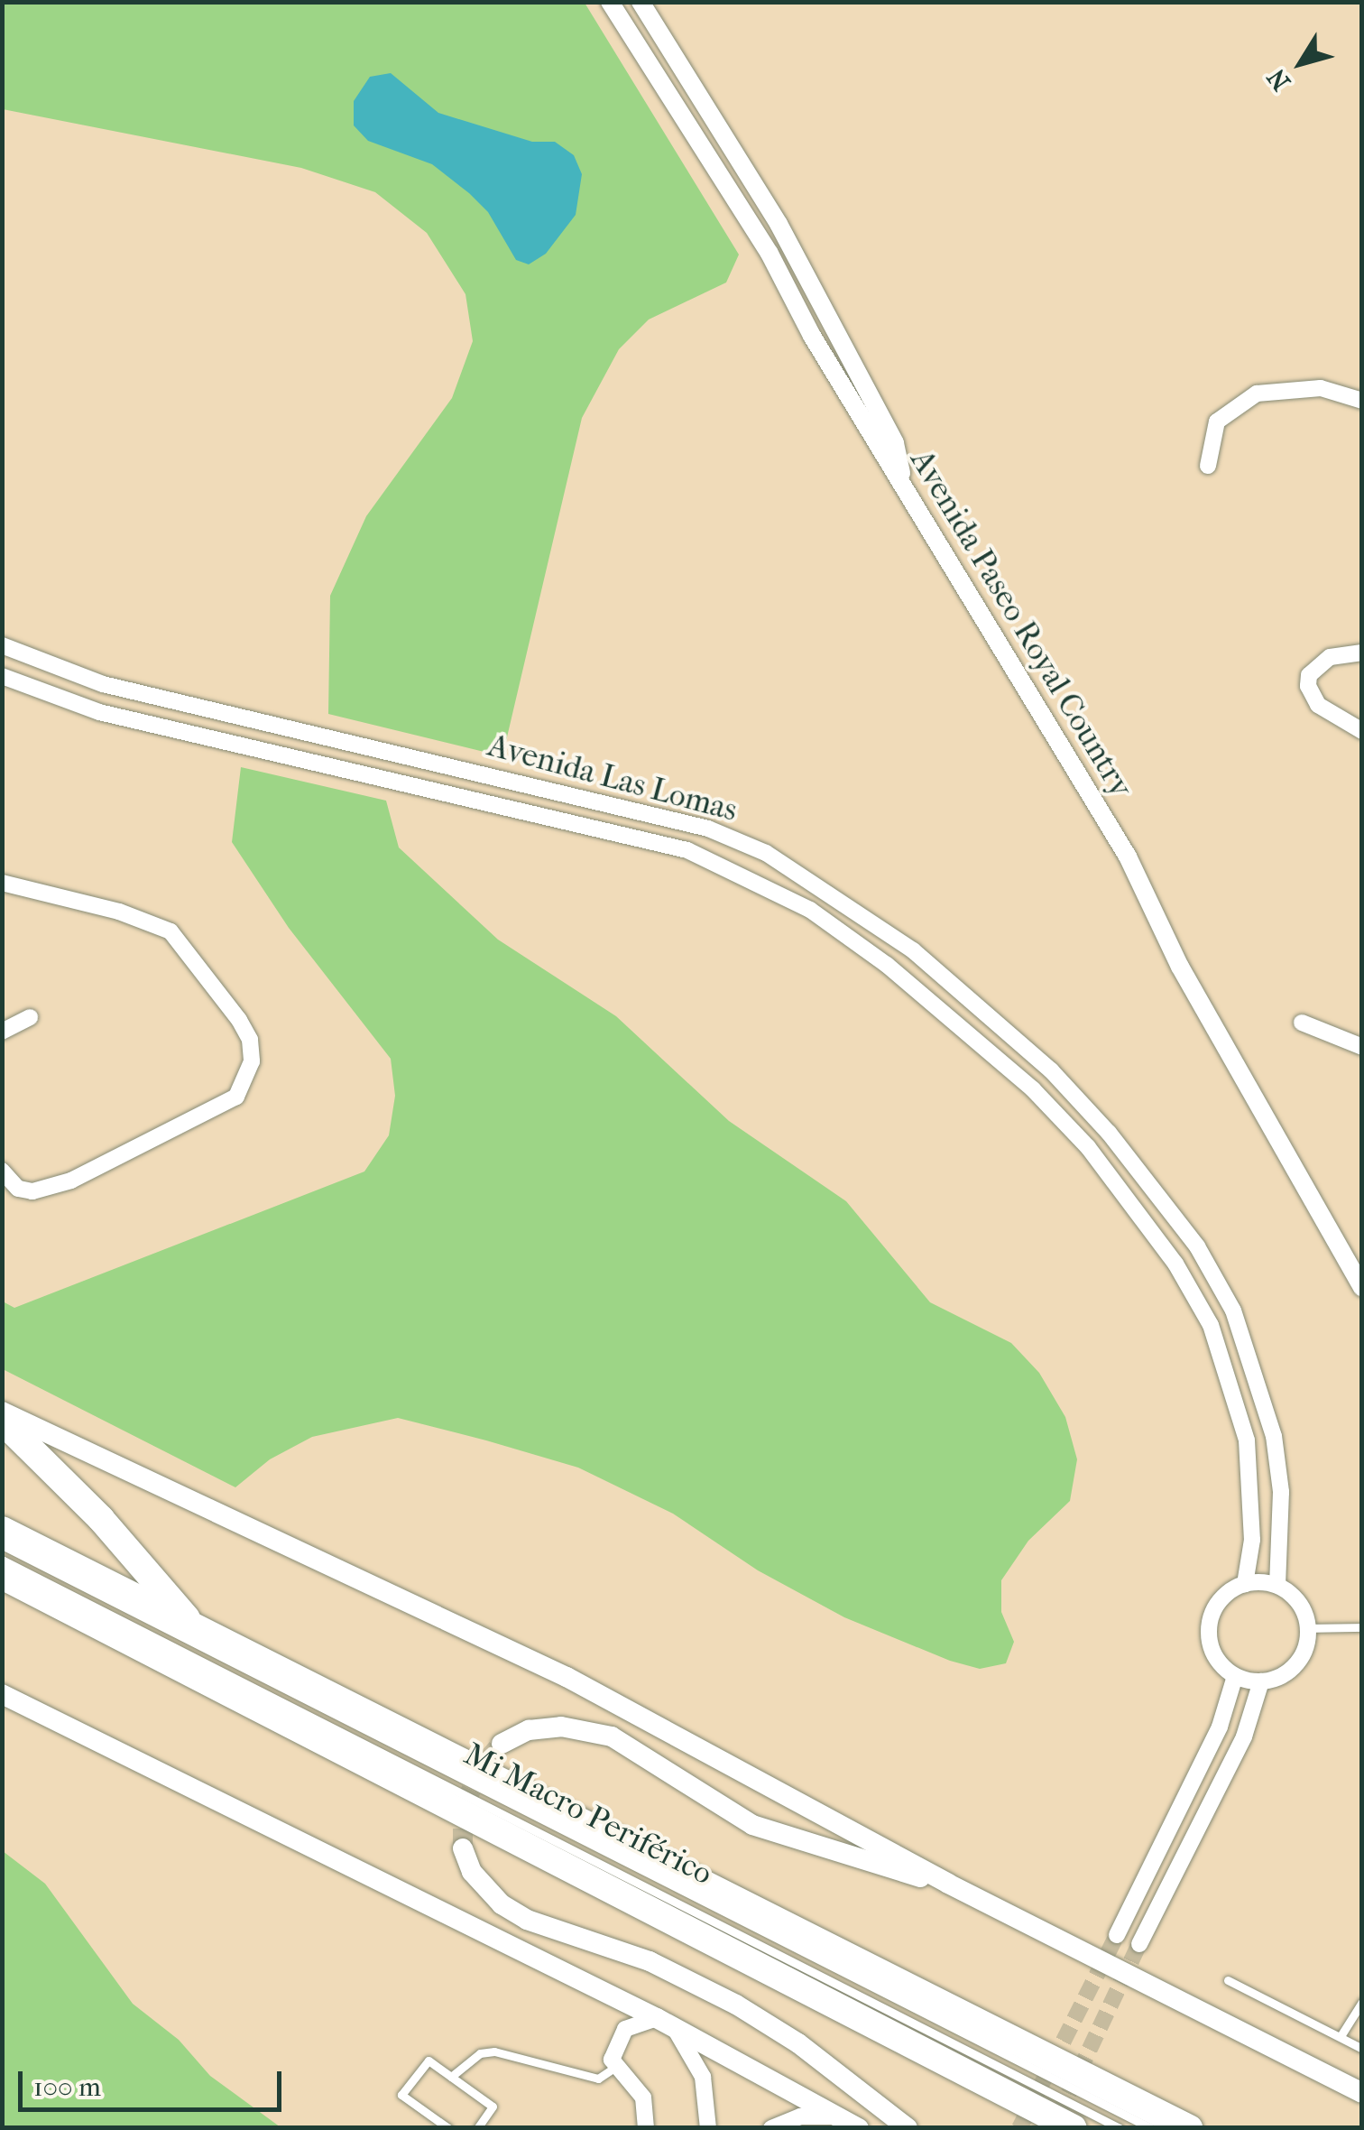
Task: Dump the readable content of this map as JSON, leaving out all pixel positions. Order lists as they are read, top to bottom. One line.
{"streets":{"street":["Avenida Paseo Royal Country","Avenida Las Lomas"],"lane":["Mi Macro Periférico"]},"scale_bar":"100 m","north":"bottom left"}
